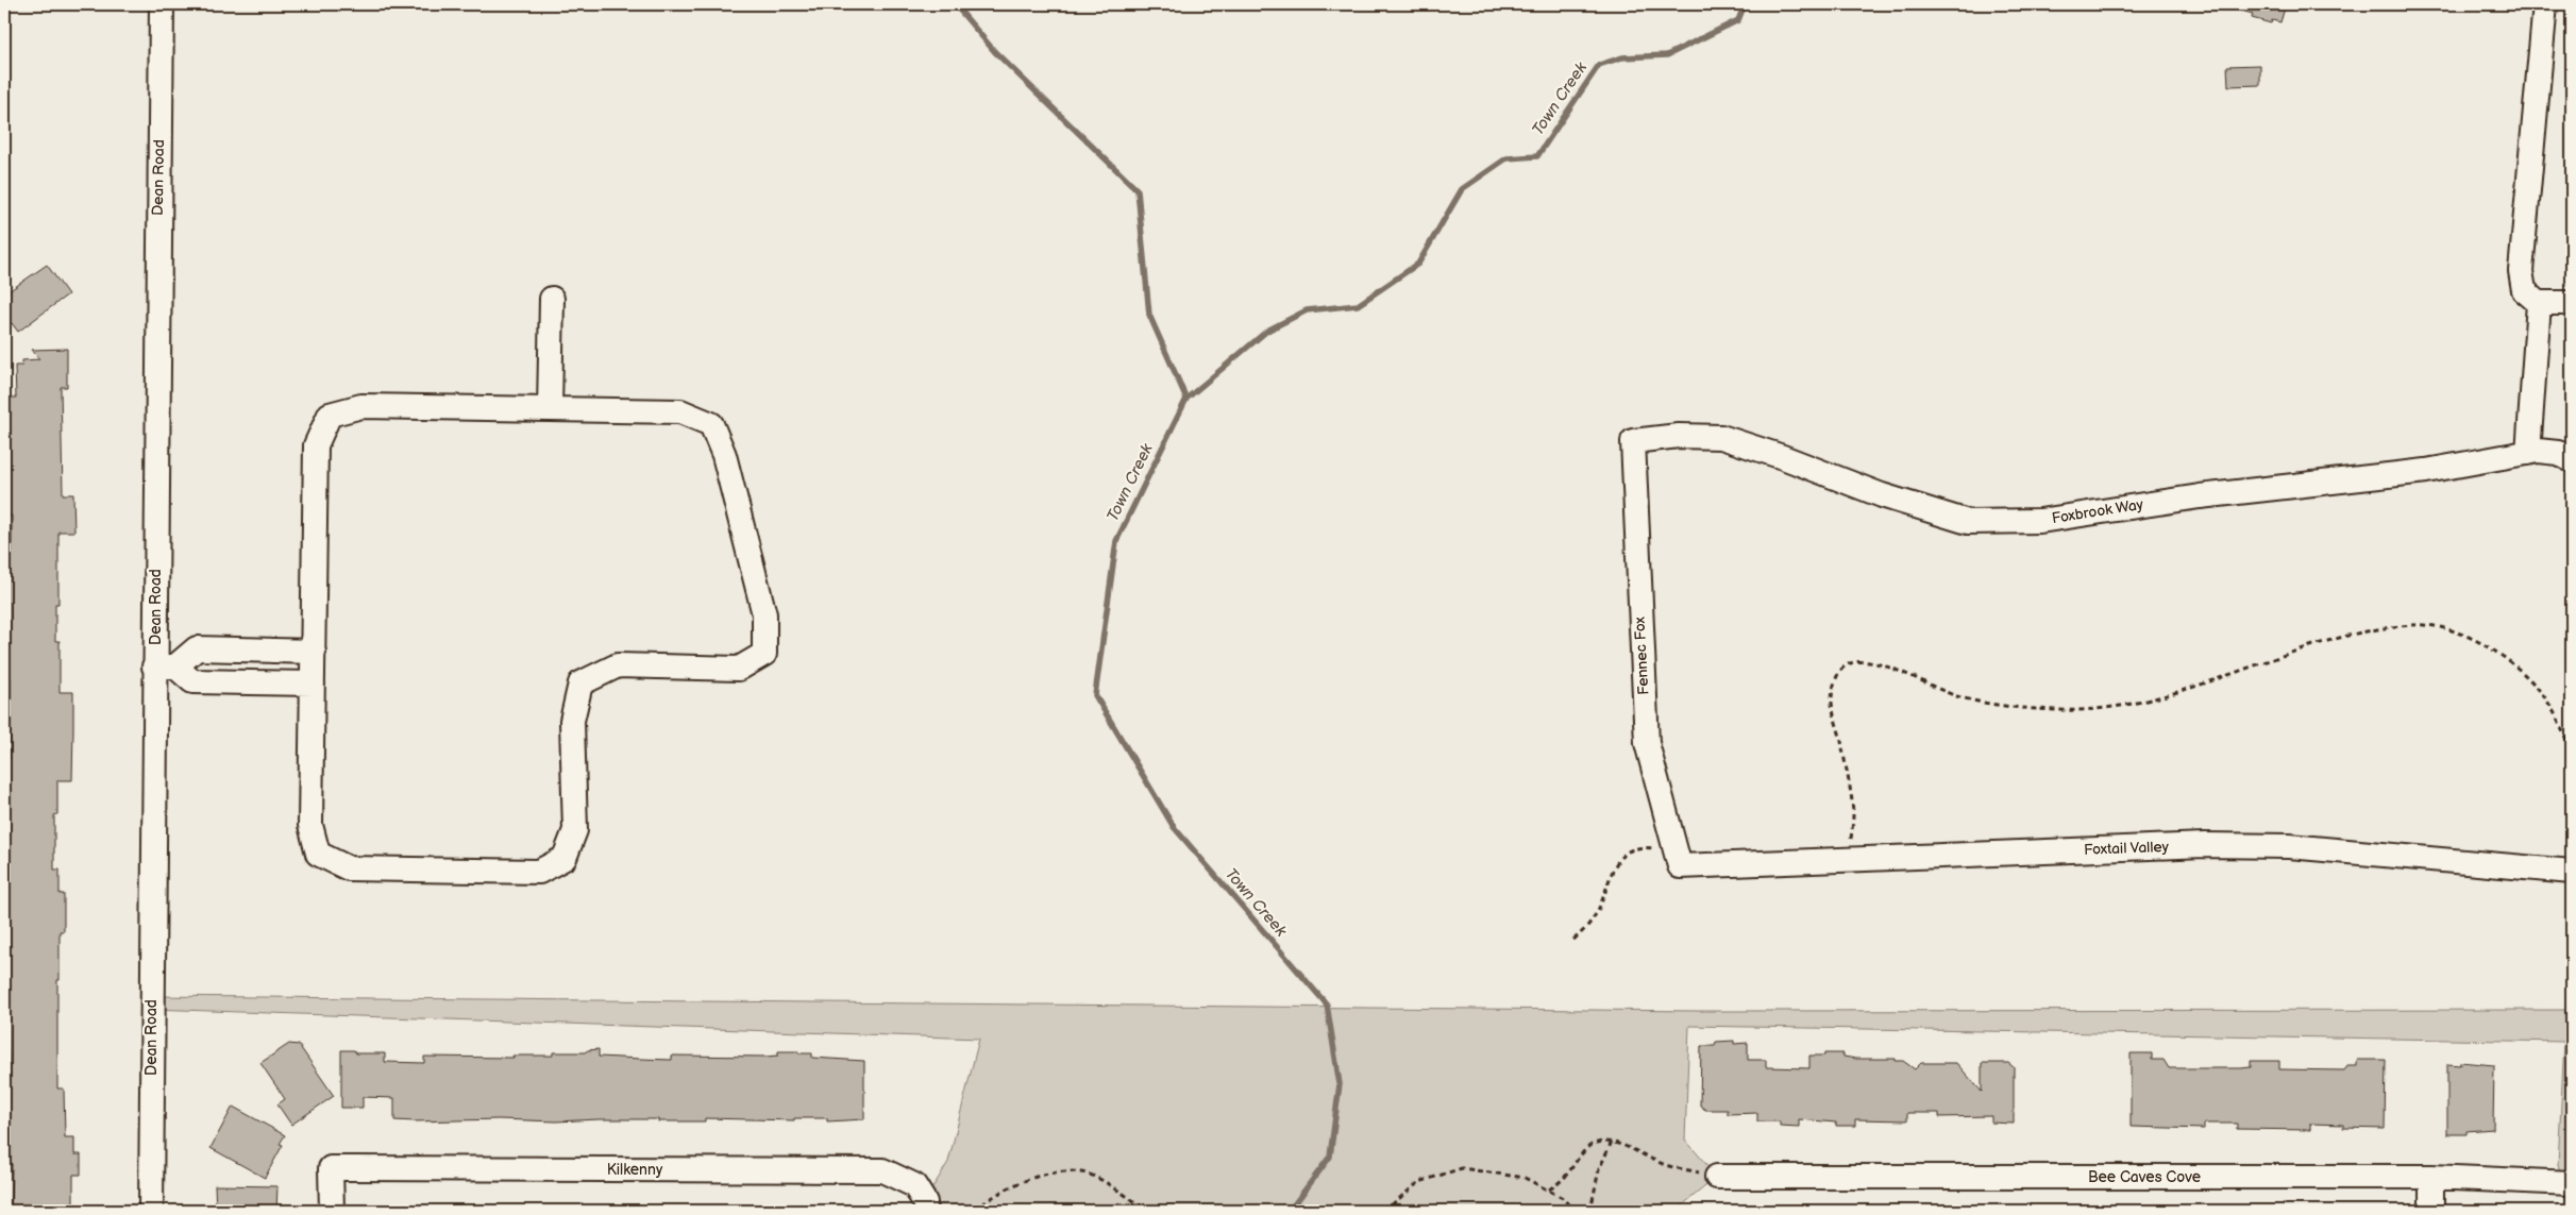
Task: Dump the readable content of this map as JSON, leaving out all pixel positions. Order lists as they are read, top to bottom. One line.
{"streets":{"street":["Dean Road","Foxbrook Way","Fennec Fox","Foxtail Valley","Kilkenny","Bee Caves Cove"]},"crossings":[["Foxbrook Way","Fennec Fox"],["Fennec Fox","Foxtail Valley"]],"water":["Town Creek"]}
